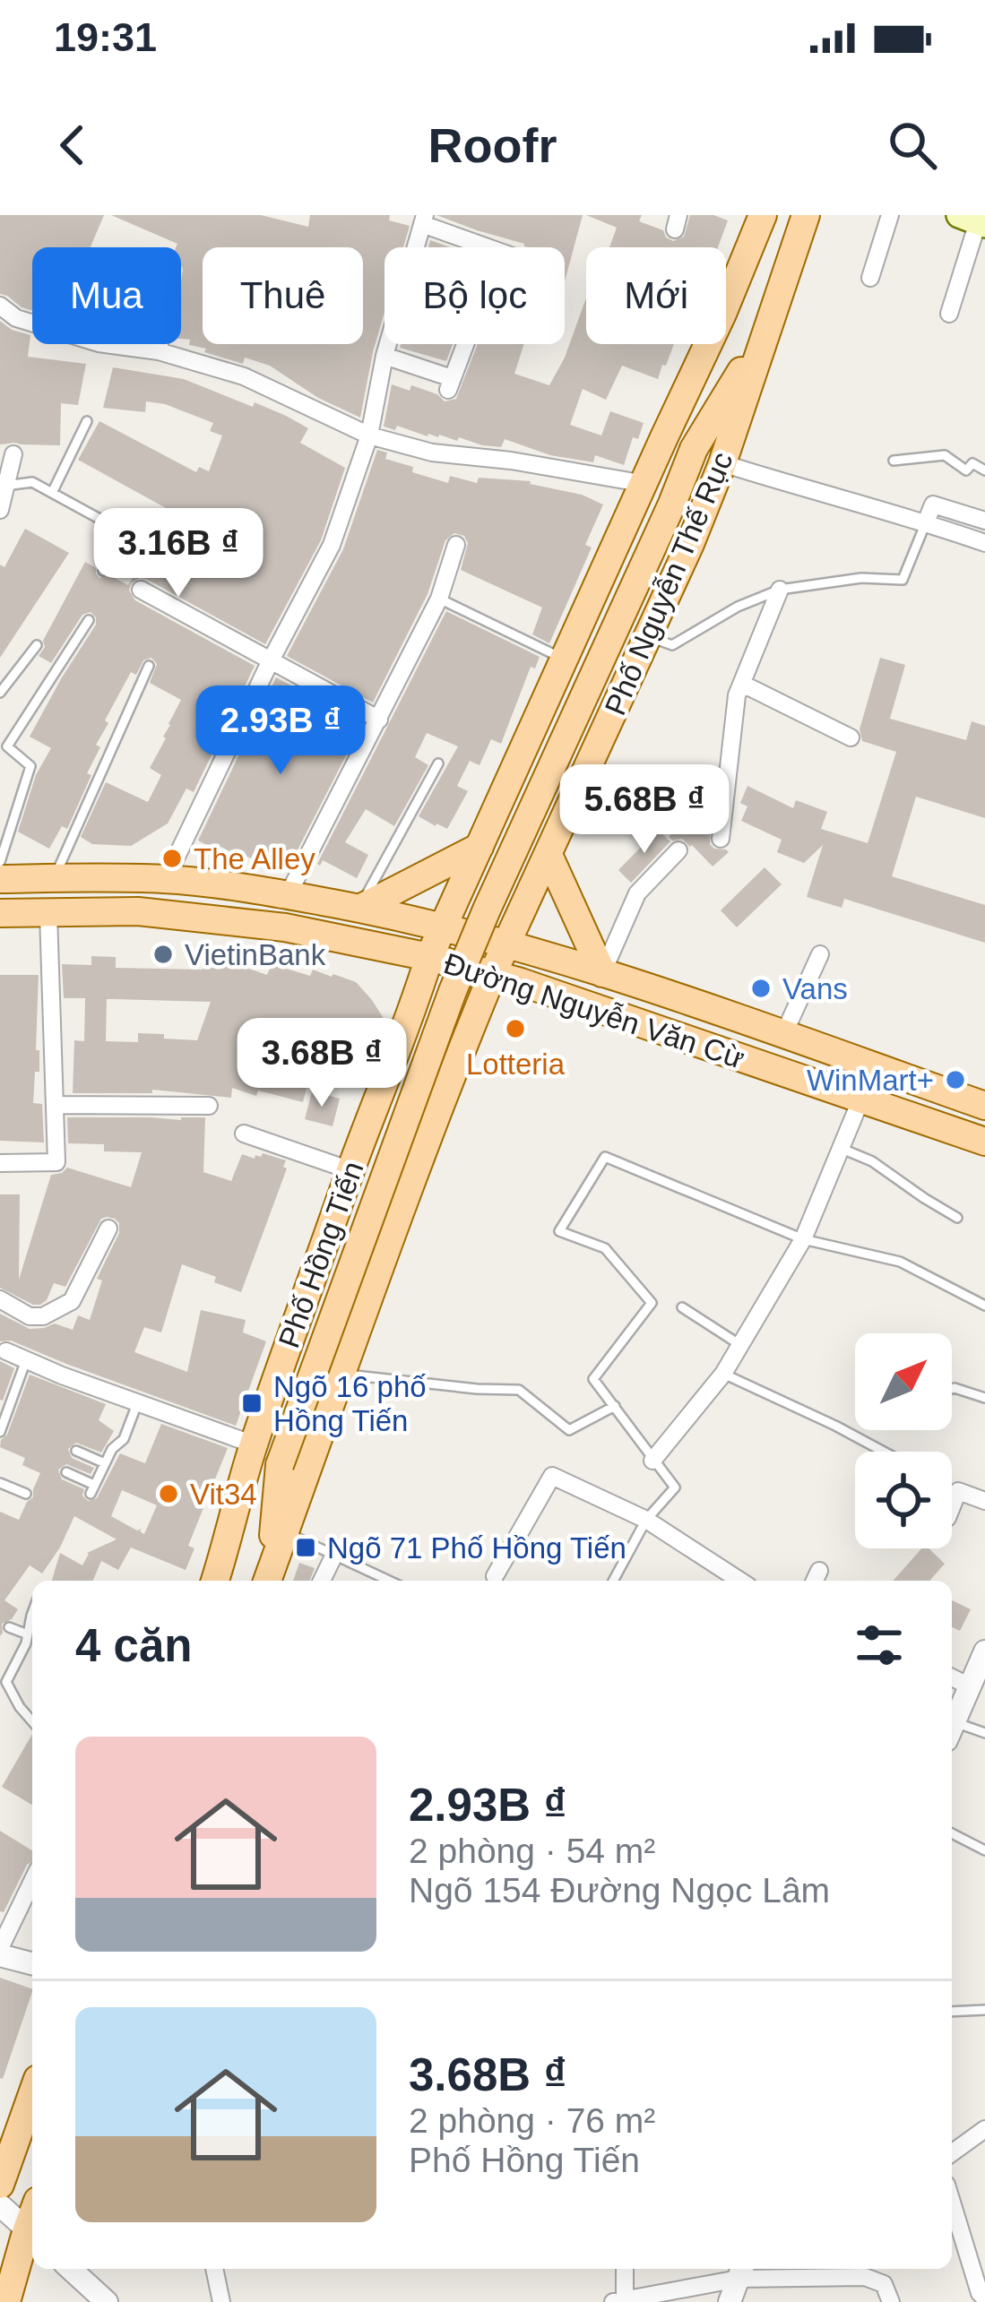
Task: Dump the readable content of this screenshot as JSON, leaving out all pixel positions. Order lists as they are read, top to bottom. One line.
{"streets":{"main road":["Phố Nguyễn Thế Rục","Đường Nguyễn Văn Cừ","Phố Hồng Tiến"]},"crossings":[["Phố Nguyễn Thế Rục","Đường Nguyễn Văn Cừ"],["Phố Nguyễn Thế Rục","Phố Hồng Tiến"],["Đường Nguyễn Văn Cừ","Phố Hồng Tiến"]],"places":{"other":["The Alley","VietinBank","Vans","Lotteria","WinMart+","Vit34"],"transit":["Ngõ 16 phố Hồng Tiến","Ngõ 71 Phố Hồng Tiến"]},"north":"top right","page":{"status":"19:31","header":"Roofr","chip":["Mua","Thuê","Bộ lọc","Mới"],"price":["3.16B ₫","2.93B ₫","5.68B ₫","3.68B ₫"],"heading":"4 căn","list":[{"name":"2.93B ₫","note":"2 phòng · 54 m² · Ngõ 154 Đường Ngọc Lâm"},{"name":"3.68B ₫","note":"2 phòng · 76 m² · Phố Hồng Tiến"}]}}
